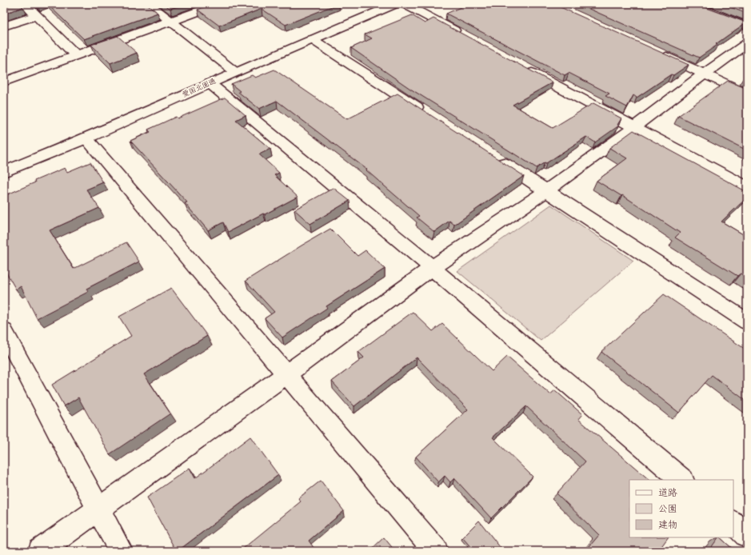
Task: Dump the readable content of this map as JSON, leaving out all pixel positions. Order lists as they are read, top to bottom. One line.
{"streets":{"street":["愛国北園通"]},"legend":["道路","公園","建物"]}
